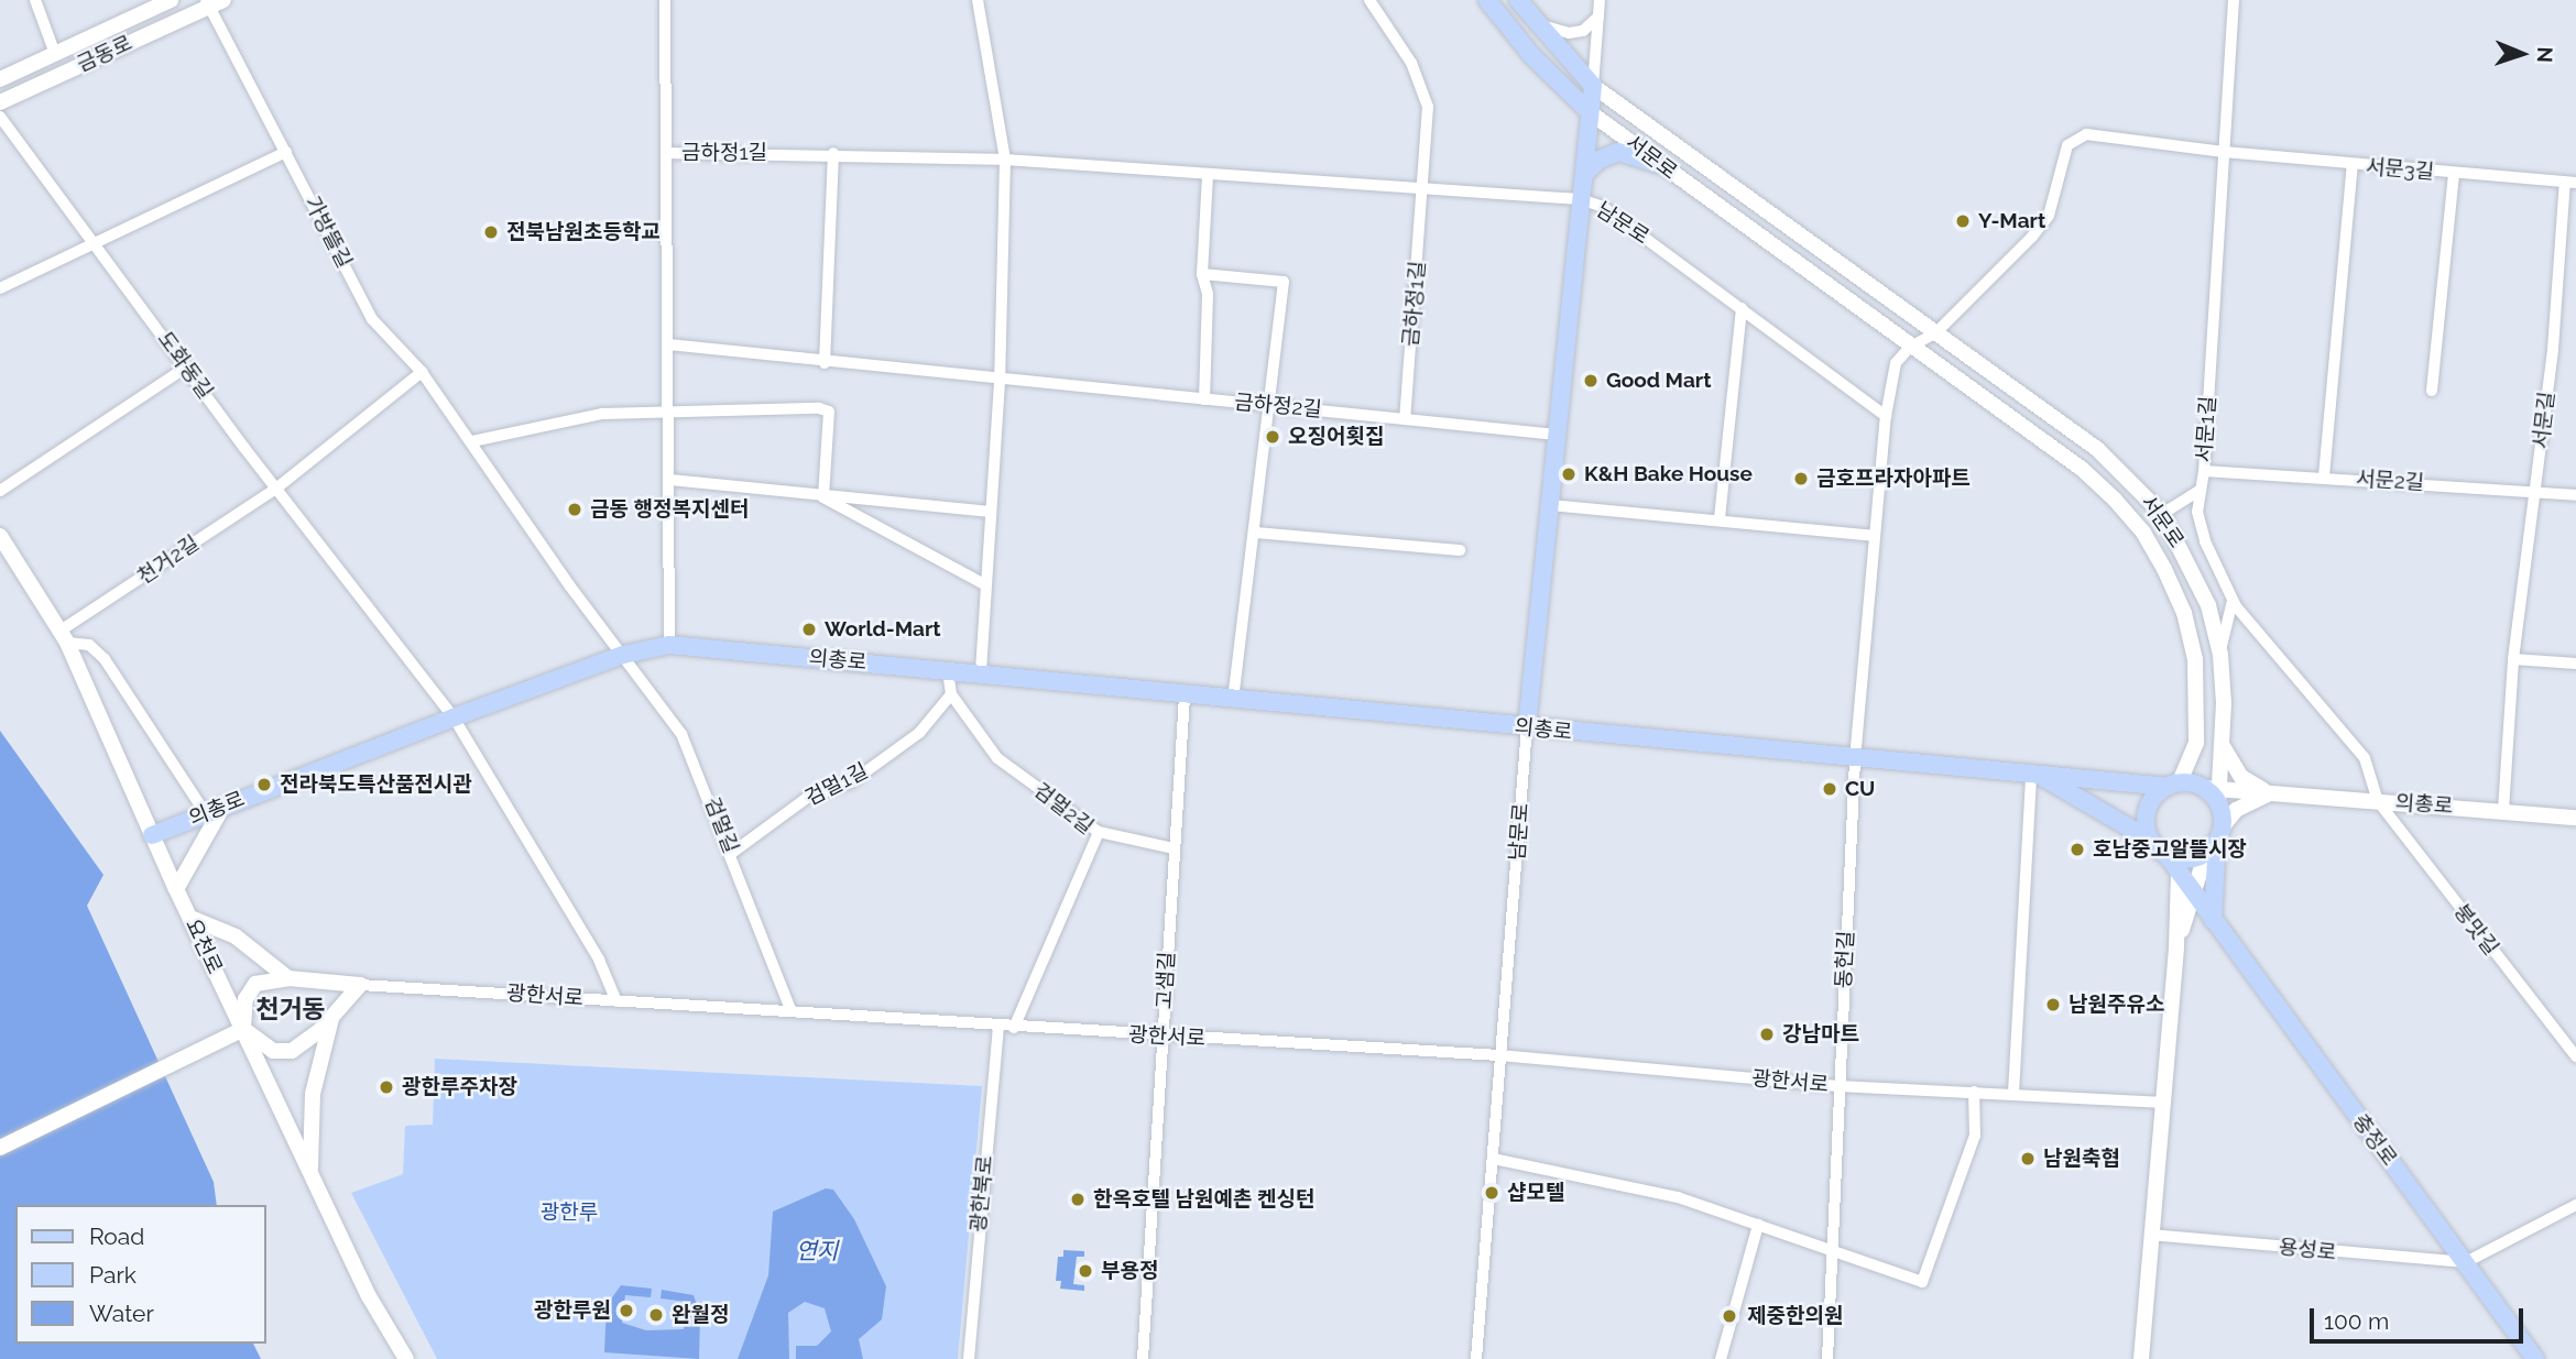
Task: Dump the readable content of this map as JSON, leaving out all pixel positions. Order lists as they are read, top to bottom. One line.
{"streets":{"main road":["서문로","남문로","의총로","충정로"],"street":["금동로","금하정1길","서문3길","가방뜰길","도화동길","금하정2길","서문길","서문1길","서문2길","천거2길","검멀1길","검멀2길","검멀길","붕맛길","요천로","동헌길","고샘길","광한서로","광한북로","용성로"]},"crossings":[["금동로","가방뜰길"],["금하정1길","남문로"],["금하정1길","금하정2길"],["서문로","남문로"],["서문로","의총로"],["서문로","충정로"],["서문3길","서문길"],["서문3길","서문1길"],["남문로","금하정2길"],["남문로","의총로"],["남문로","광한서로"],["가방뜰길","의총로"],["가방뜰길","검멀길"],["도화동길","천거2길"],["도화동길","의총로"],["서문길","서문2길"],["서문길","의총로"],["서문1길","서문2길"],["서문1길","의총로"],["서문1길","붕맛길"],["천거2길","요천로"],["의총로","검멀길"],["의총로","붕맛길"],["의총로","요천로"],["의총로","동헌길"],["의총로","고샘길"],["의총로","충정로"],["검멀1길","검멀2길"],["검멀1길","검멀길"],["검멀2길","광한서로"],["검멀길","광한서로"],["동헌길","광한서로"],["고샘길","광한서로"],["광한서로","광한북로"],["충정로","용성로"]],"districts":["천거동"],"water":["연지"],"parks":["광한루"],"places":["Y-Mart","전북남원초등학교","Good Mart","오징어횟집","K&H Bake House","금호프라자아파트","금동 행정복지센터","World-Mart","전라북도특산품전시관","CU","호남중고알뜰시장","남원주유소","강남마트","광한루주차장","남원축협","샵모텔","한옥호텔 남원예촌 켄싱턴","부용정","광한루원","완월정","제중한의원"],"legend":["Road","Park","Water"],"scale_bar":"100 m","north":"right"}
